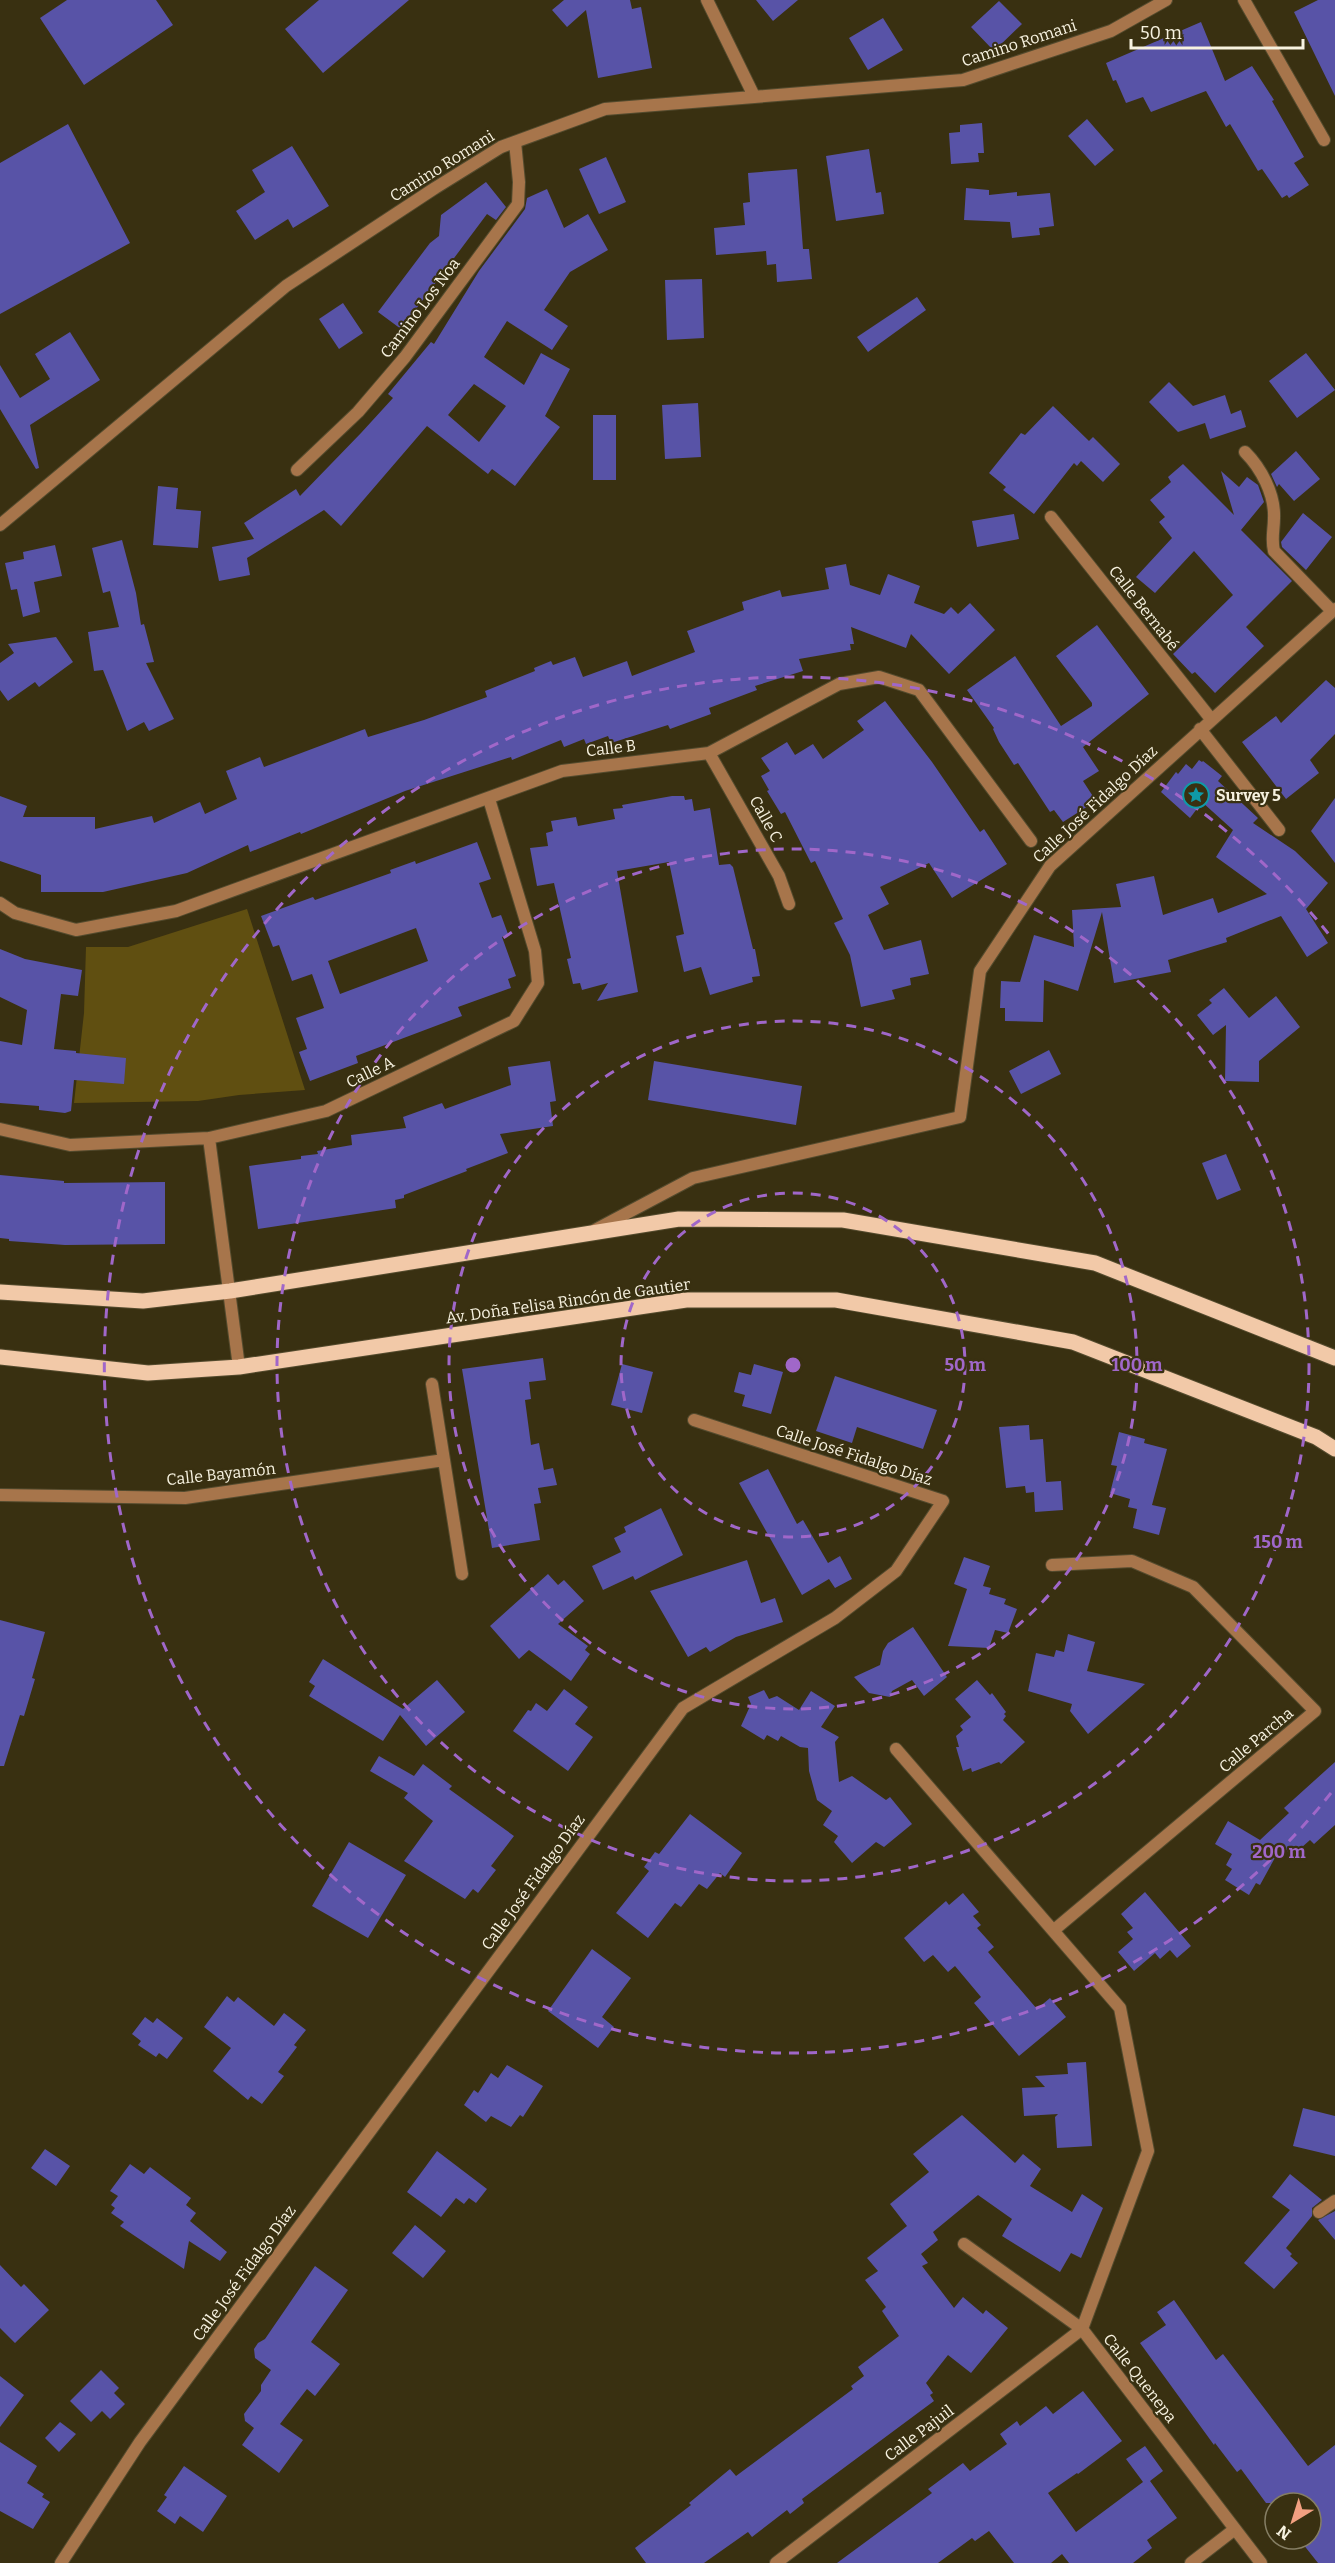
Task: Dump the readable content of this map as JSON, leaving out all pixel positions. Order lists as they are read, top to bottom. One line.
{"streets":{"main road":["Av. Doña Felisa Rincón de Gautier"],"street":["Camino Romani","Camino Los Noa","Calle Bernabé","Calle B","Calle José Fidalgo Díaz","Calle C","Calle A","Calle Bayamón","Calle Parcha","Calle Quenepa","Calle Pajuil"]},"crossings":[["Camino Romani","Camino Los Noa"],["Calle Bernabé","Calle José Fidalgo Díaz"],["Calle B","Calle C"],["Calle B","Calle A"],["Calle Quenepa","Calle Pajuil"]],"places":{"place":["Survey 5"]},"scale_bar":"50 m","north":"bottom left","rings":["50 m","100 m","150 m","200 m"]}
